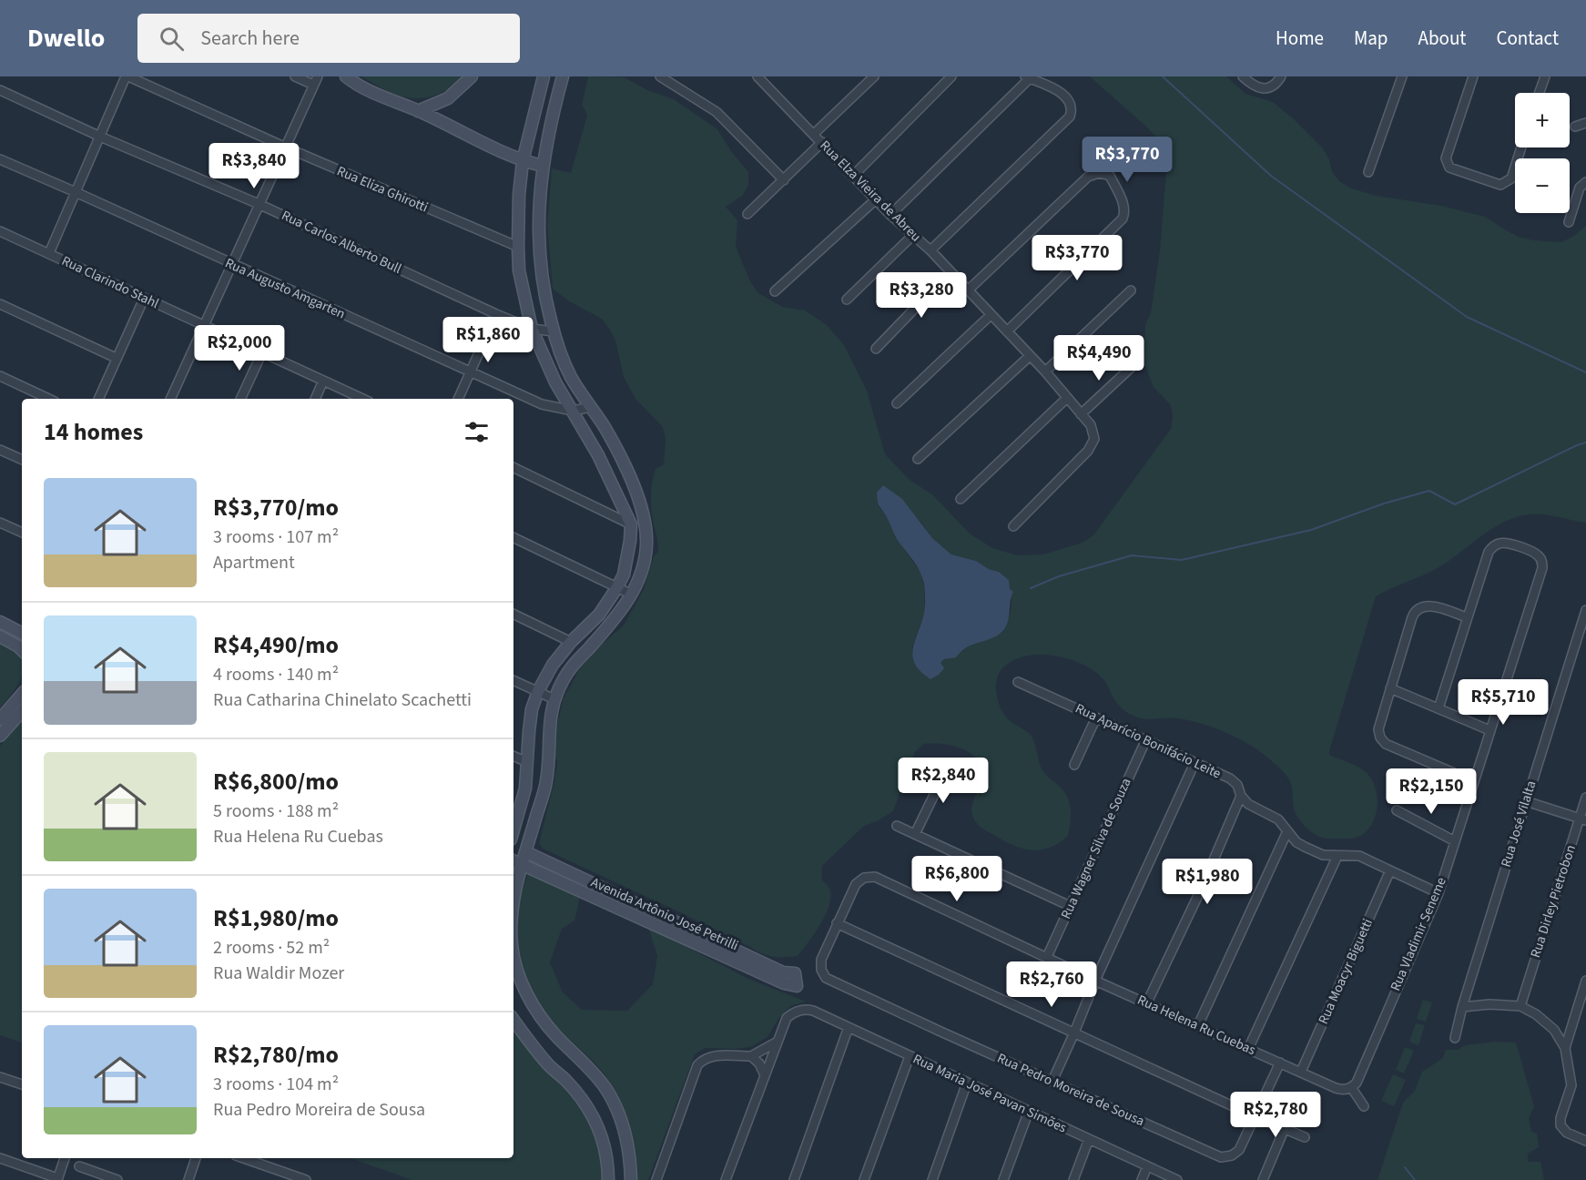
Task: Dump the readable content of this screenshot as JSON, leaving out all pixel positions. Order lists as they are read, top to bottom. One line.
{"streets":{"main road":["Avenida Artônio José Petrilli"],"street":["Rua Eliza Ghirotti","Rua Elza Vieira de Abreu","Rua Carlos Alberto Bull","Rua Clarindo Stahl","Rua Augusto Amgarten","Rua Aparício Bonifácio Leite","Rua José Vilalta","Rua Wagner Silva de Souza","Rua Dirley Pietrobon","Rua Vladimir Seneme","Rua Moacyr Biguetti","Rua Helena Ru Cuebas","Rua Pedro Moreira de Sousa","Rua Maria José Pavan Simões"]},"crossings":[["Rua Aparício Bonifácio Leite","Rua Wagner Silva de Souza"],["Rua Aparício Bonifácio Leite","Rua Vladimir Seneme"],["Rua Aparício Bonifácio Leite","Rua Moacyr Biguetti"],["Rua Wagner Silva de Souza","Rua Helena Ru Cuebas"],["Rua Vladimir Seneme","Rua Helena Ru Cuebas"],["Rua Moacyr Biguetti","Rua Helena Ru Cuebas"],["Rua Helena Ru Cuebas","Rua Pedro Moreira de Sousa"]],"page":{"header":"Dwello","search":"Search here","nav":["Home","Map","About","Contact"],"map_buttons":["+","−"],"price":["R$3,770","R$3,840","R$3,770","R$3,280","R$1,860","R$2,000","R$4,490","R$5,710","R$2,840","R$2,150","R$6,800","R$1,980","R$2,760","R$2,780"],"heading":"14 homes","list":[{"name":"R$3,770/mo","note":"3 rooms · 107 m² · Apartment"},{"name":"R$4,490/mo","note":"4 rooms · 140 m² · Rua Catharina Chinelato Scachetti"},{"name":"R$6,800/mo","note":"5 rooms · 188 m² · Rua Helena Ru Cuebas"},{"name":"R$1,980/mo","note":"2 rooms · 52 m² · Rua Waldir Mozer"},{"name":"R$2,780/mo","note":"3 rooms · 104 m² · Rua Pedro Moreira de Sousa"}]}}
